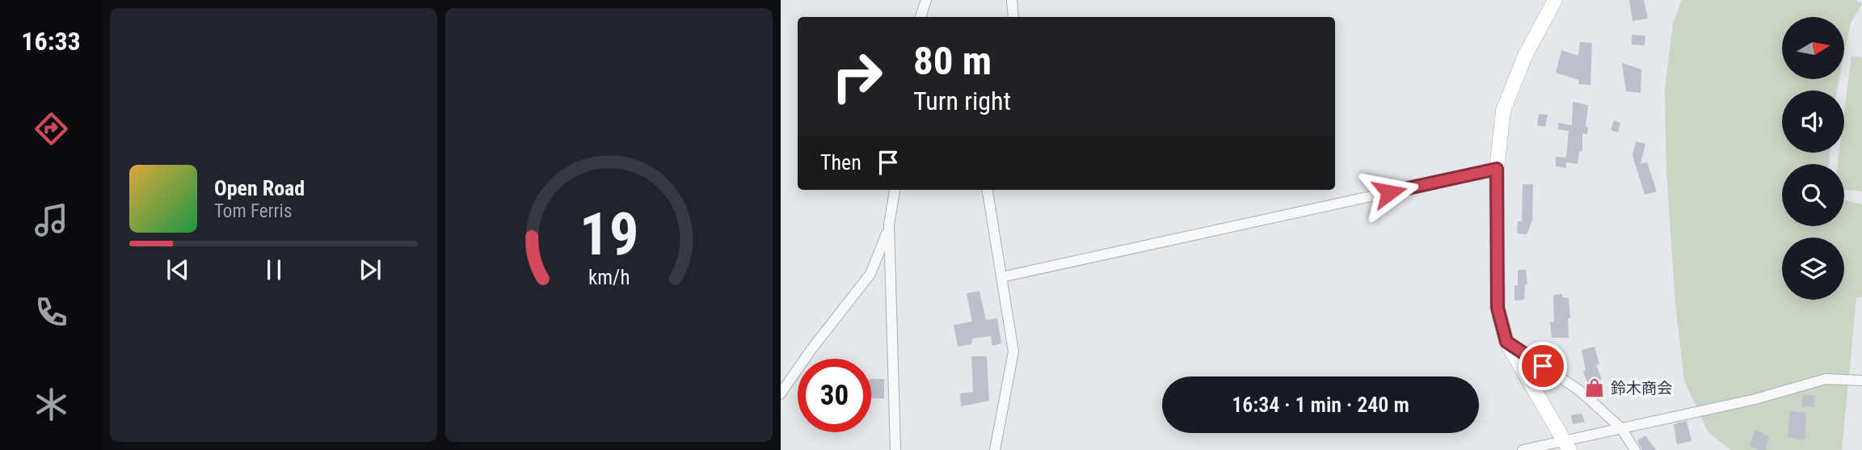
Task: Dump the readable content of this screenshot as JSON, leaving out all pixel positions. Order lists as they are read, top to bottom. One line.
{"places":{"shop":["鈴木商会"]},"north":"right","page":{"tabs":"16:33","turn":["80 m","Turn right"],"then":"Then","song":["Open Road","Tom Ferris"],"limit":"30","trip":"16:34 · 1 min · 240 m","gauge":["19","km/h"]}}
